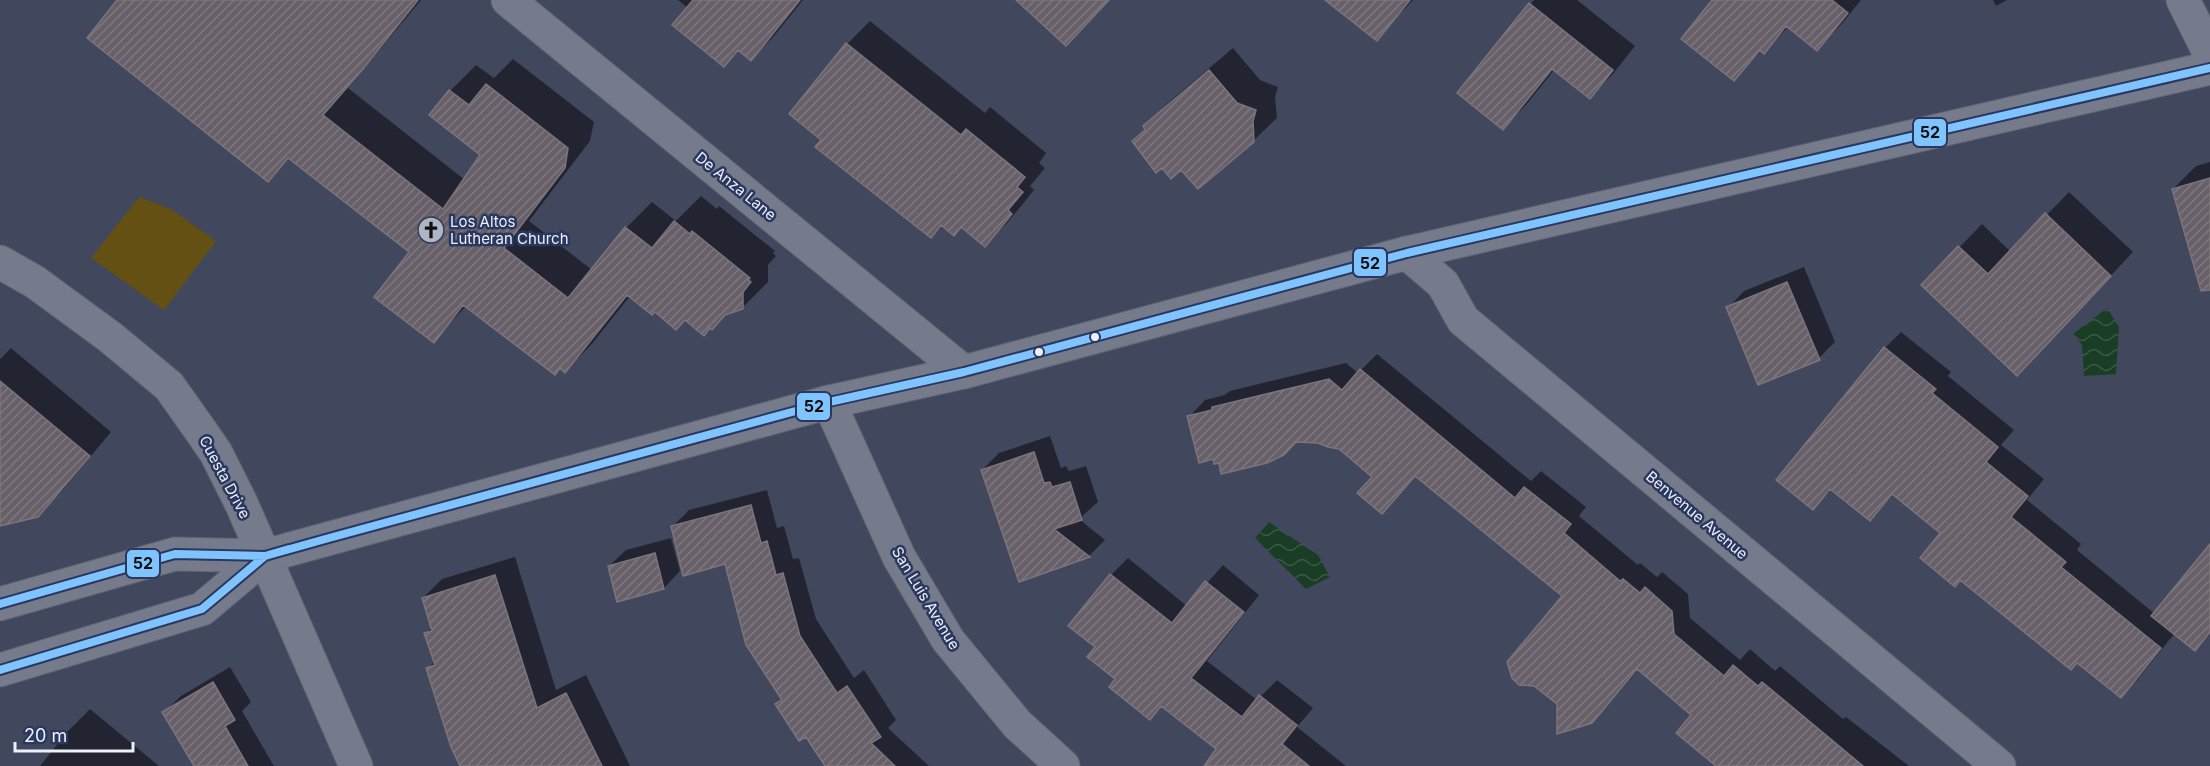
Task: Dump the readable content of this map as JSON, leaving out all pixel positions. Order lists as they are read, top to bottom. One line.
{"streets":{"main road":["De Anza Lane","Cuesta Drive","Benvenue Avenue","San Luis Avenue"]},"places":{"church":["Los Altos Lutheran Church"]},"lines":["transit line 52"],"scale_bar":"20 m"}
